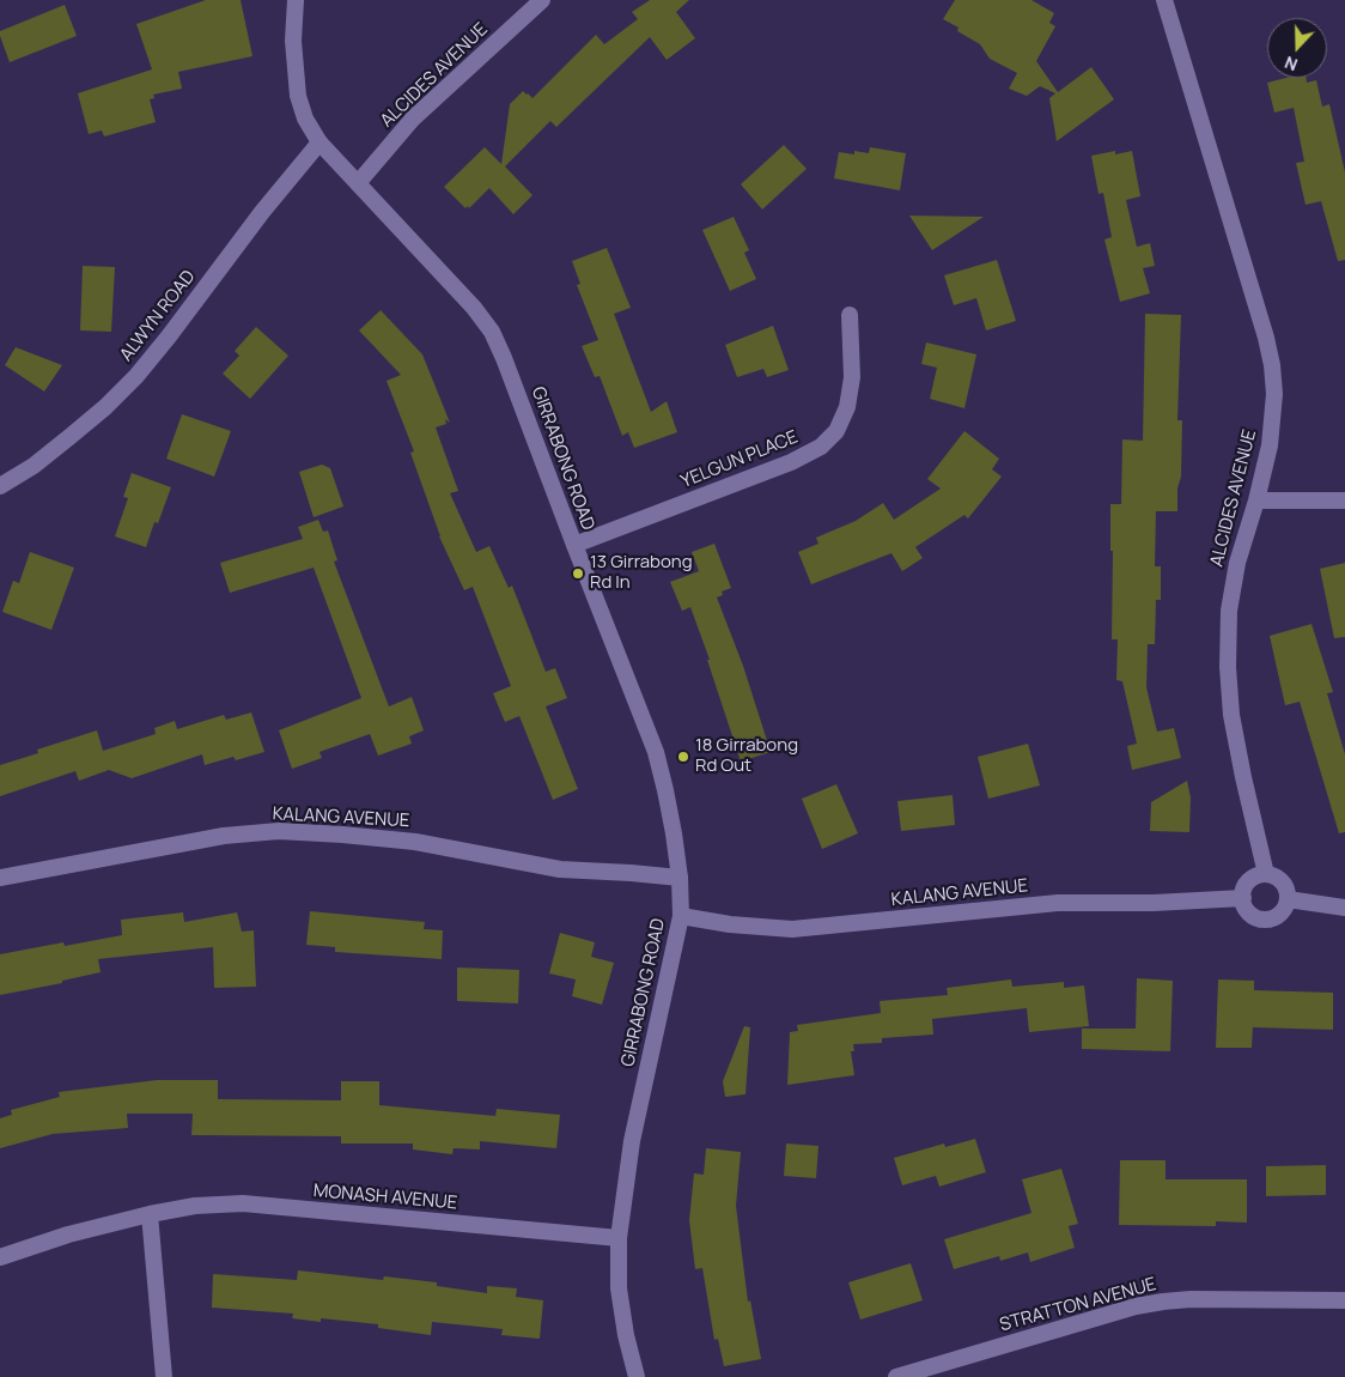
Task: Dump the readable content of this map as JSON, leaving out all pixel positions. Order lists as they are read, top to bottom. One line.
{"streets":{"street":["ALCIDES AVENUE","ALWYN ROAD","GIRRABONG ROAD","YELGUN PLACE","KALANG AVENUE","MONASH AVENUE","STRATTON AVENUE"]},"crossings":[["ALCIDES AVENUE","GIRRABONG ROAD"],["ALCIDES AVENUE","KALANG AVENUE"],["ALWYN ROAD","GIRRABONG ROAD"],["GIRRABONG ROAD","YELGUN PLACE"],["GIRRABONG ROAD","KALANG AVENUE"],["GIRRABONG ROAD","MONASH AVENUE"]],"places":["13 Girrabong Rd In","18 Girrabong Rd Out"],"north":"bottom"}
